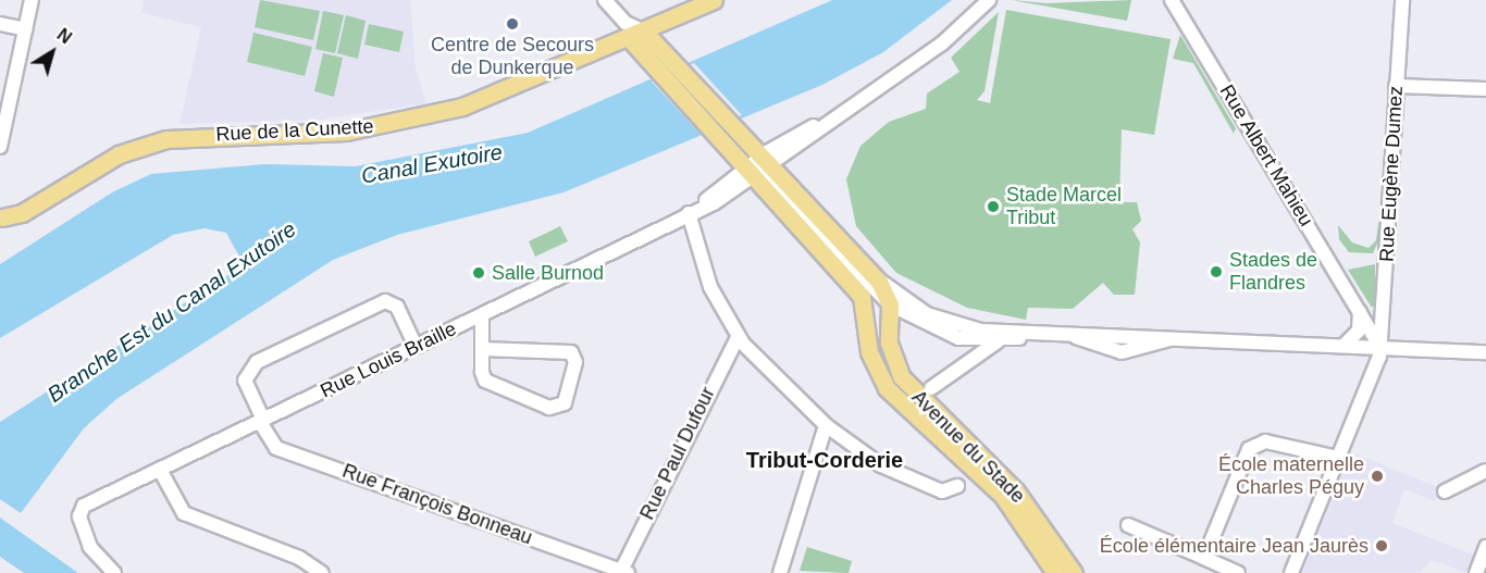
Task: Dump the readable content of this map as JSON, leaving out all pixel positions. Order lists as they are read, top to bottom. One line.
{"streets":{"main road":["Rue de la Cunette","Avenue du Stade"],"street":["Rue Albert Mahieu","Rue Eugène Dumez","Rue Louis Braille","Rue Paul Dufour","Rue François Bonneau"]},"crossings":[["Rue Albert Mahieu","Rue Eugène Dumez"],["Rue Louis Braille","Avenue du Stade"],["Rue Louis Braille","Rue François Bonneau"],["Rue Paul Dufour","Rue François Bonneau"]],"districts":["Tribut-Corderie"],"water":["Canal Exutoire","Branche Est du Canal Exutoire"],"places":["Centre de Secours de Dunkerque","Stade Marcel Tribut","Stades de Flandres","Salle Burnod","École maternelle Charles Péguy","École élémentaire Jean Jaurès"],"north":"top right"}
